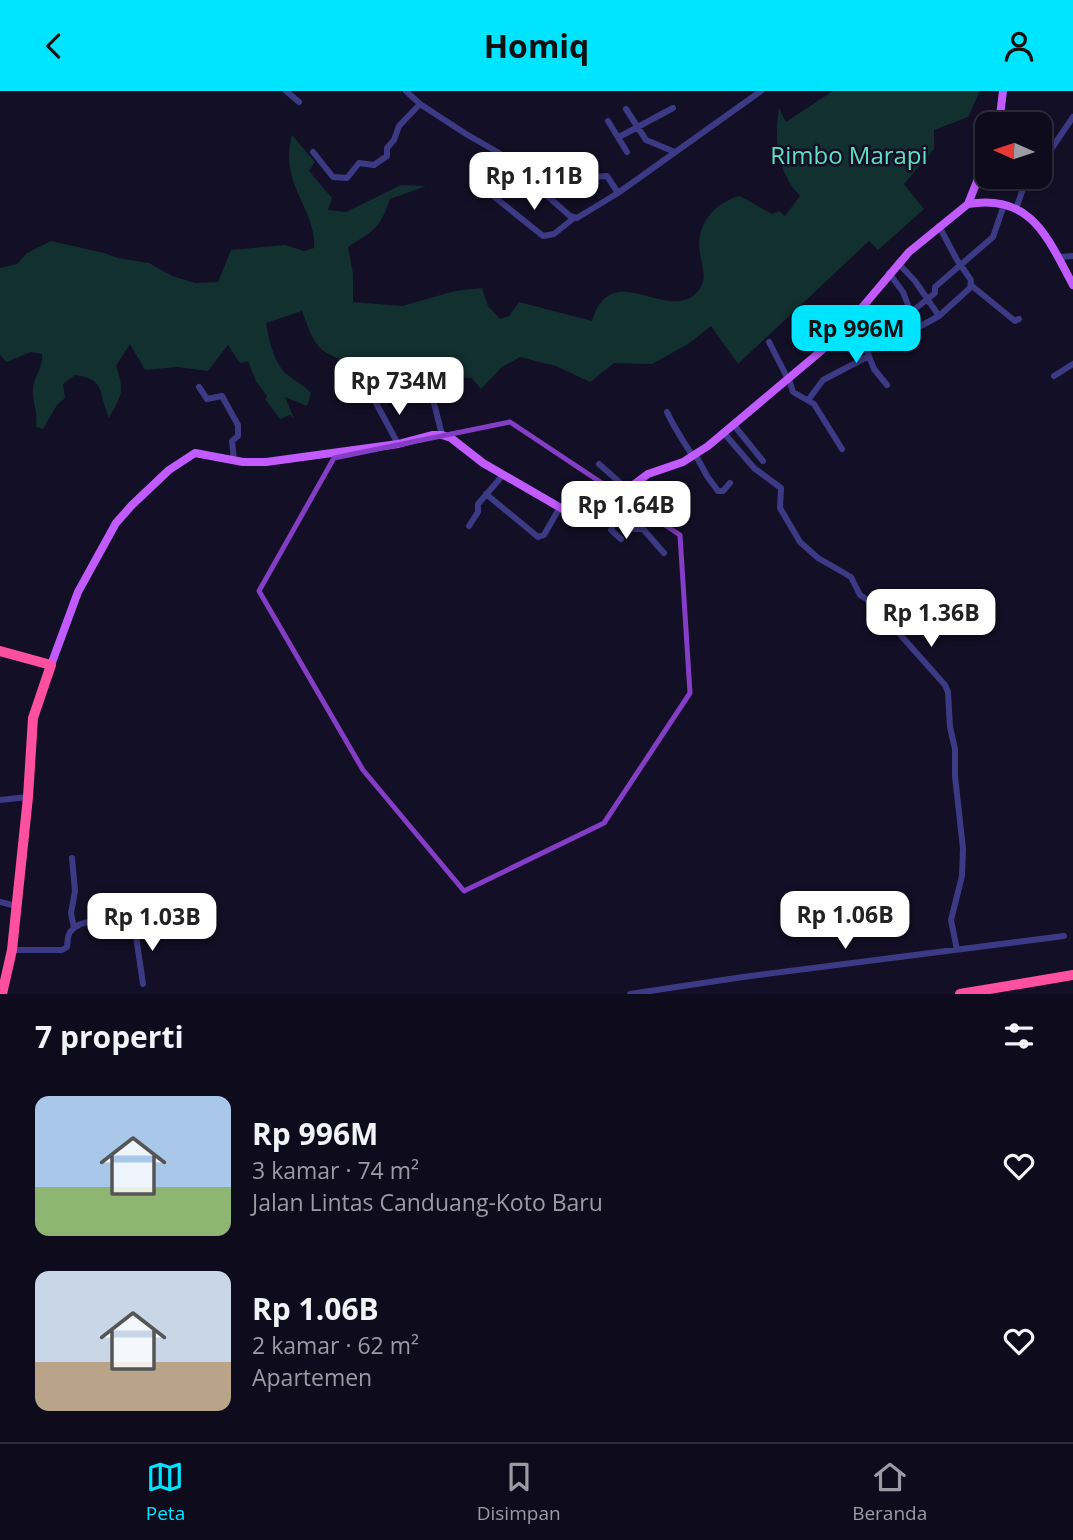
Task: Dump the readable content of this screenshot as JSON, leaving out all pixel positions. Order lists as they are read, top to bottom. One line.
{"parks":["Rimbo Marapi"],"north":"left","page":{"header":"Homiq","price":["Rp 1.11B","Rp 996M","Rp 734M","Rp 1.64B","Rp 1.36B","Rp 1.06B","Rp 1.03B"],"heading":"7 properti","list":[{"name":"Rp 996M","note":"3 kamar · 74 m² · Jalan Lintas Canduang-Koto Baru"},{"name":"Rp 1.06B","note":"2 kamar · 62 m² · Apartemen"}],"tabs":["Peta","Disimpan","Beranda"]}}
